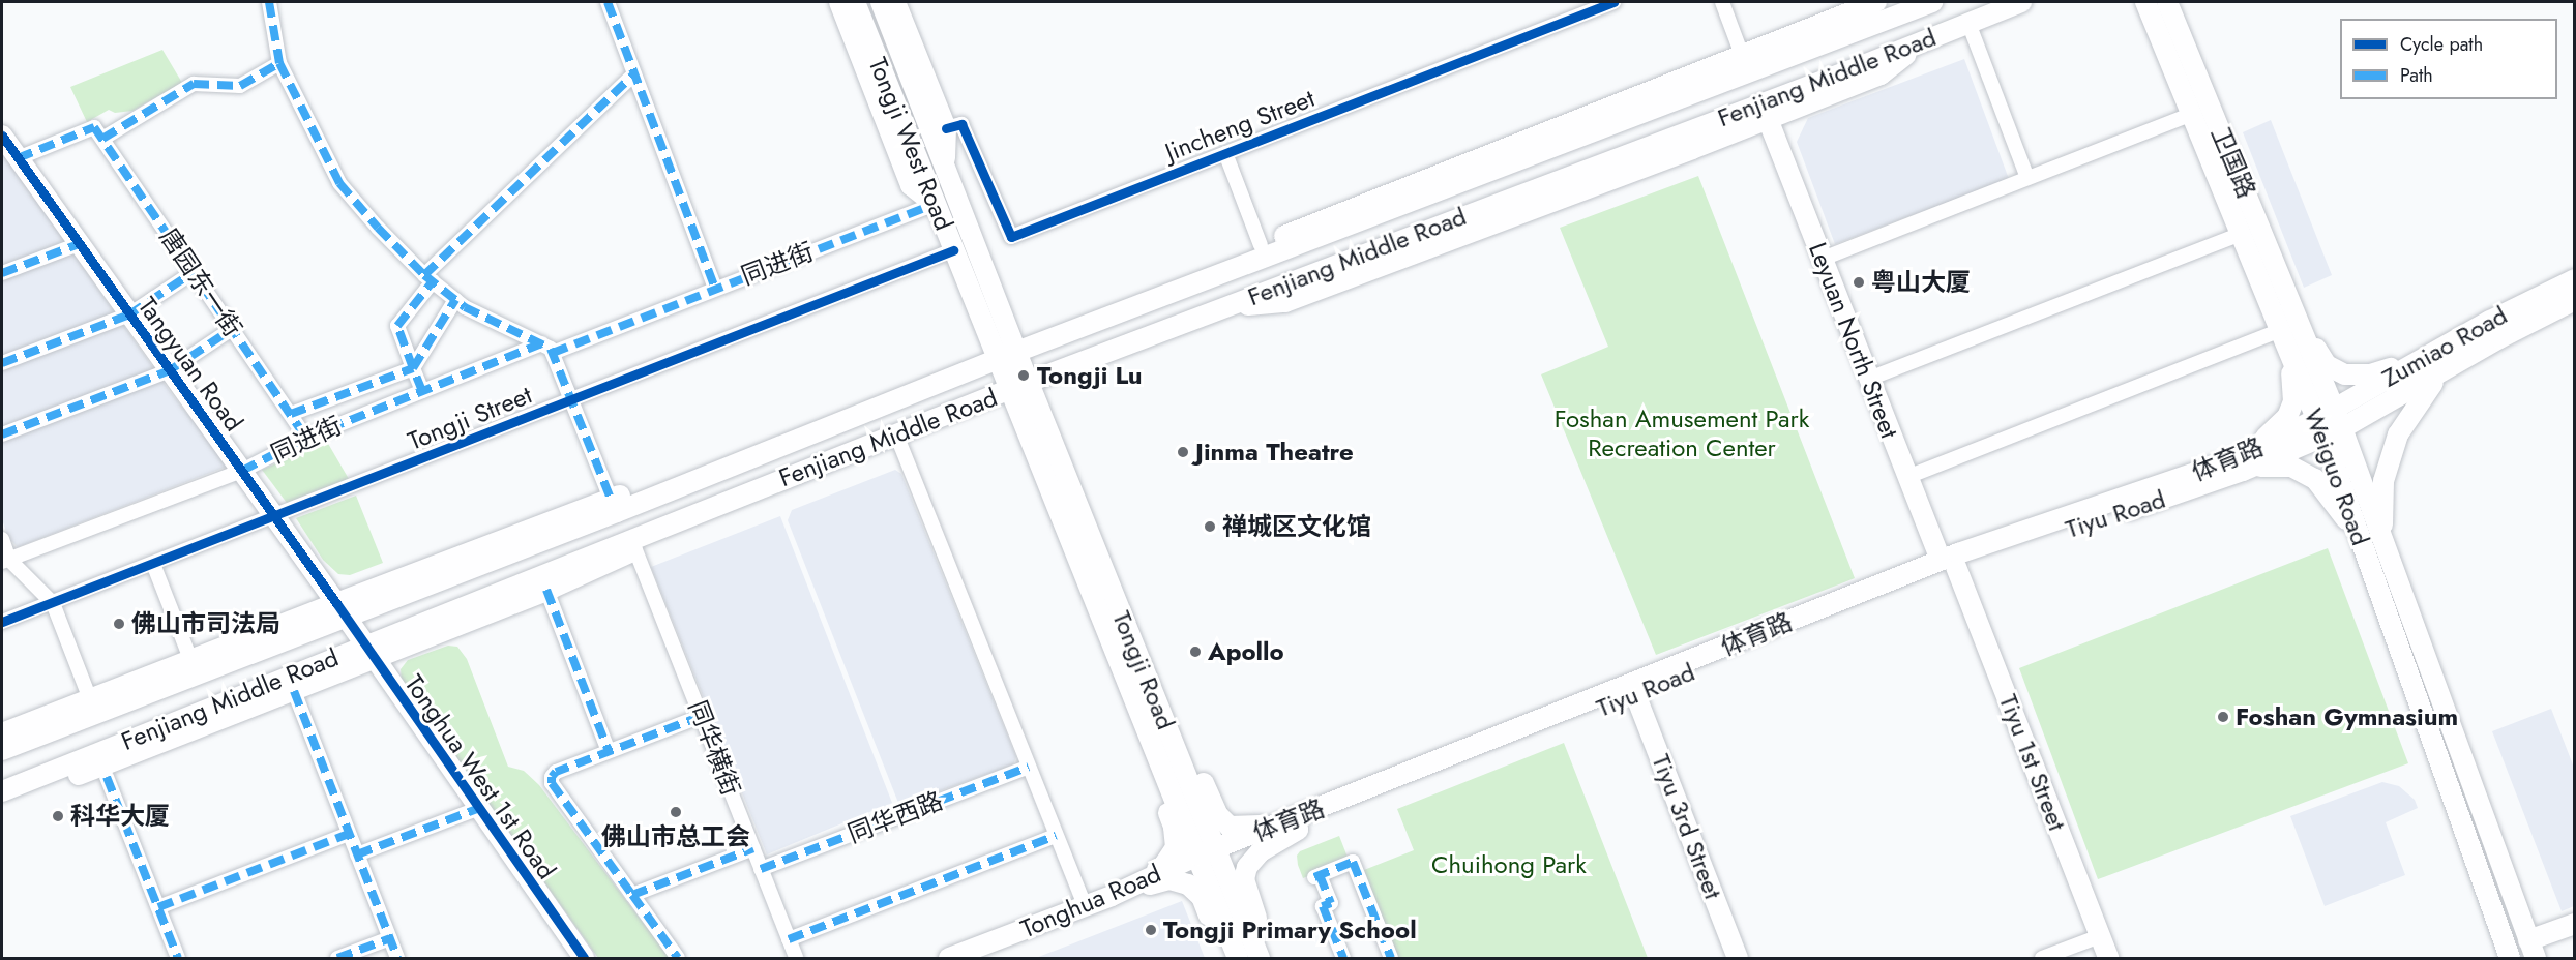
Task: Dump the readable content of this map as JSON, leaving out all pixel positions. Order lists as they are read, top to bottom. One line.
{"streets":{"main road":["Fenjiang Middle Road","Tongji West Road","卫国路","Leyuan North Street","Zumiao Road","Tangyuan Road","体育路","Weiguo Road","Tiyu Road","Tongji Road","Tiyu 1st Street","Tonghua West 1st Road","Tiyu 3rd Street","Tonghua Road"],"street":["Jincheng Street","同进街","唐园东一街","Tongji Street","同华横街","同华西路"]},"crossings":[["Fenjiang Middle Road","Tongji West Road"],["Fenjiang Middle Road","Tangyuan Road"],["Fenjiang Middle Road","Tongji Road"],["Fenjiang Middle Road","同华横街"],["Fenjiang Middle Road","Tonghua West 1st Road"],["Tongji West Road","同进街"],["Tongji West Road","Tongji Street"],["Tongji West Road","Tongji Road"],["同进街","唐园东一街"],["同进街","Tangyuan Road"],["Leyuan North Street","体育路"],["Leyuan North Street","Tiyu Road"],["Leyuan North Street","Tiyu 1st Street"],["Zumiao Road","体育路"],["Zumiao Road","Weiguo Road"],["Tangyuan Road","Tongji Street"],["Tangyuan Road","Tonghua West 1st Road"],["体育路","Weiguo Road"],["体育路","Tiyu Road"],["体育路","Tiyu 1st Street"],["Tiyu Road","Tongji Road"],["Tiyu Road","Tiyu 1st Street"],["Tiyu Road","Tiyu 3rd Street"],["Tiyu Road","Tonghua Road"],["Tongji Road","Tonghua Road"],["同华横街","同华西路"]],"parks":["Foshan Amusement Park Recreation Center","Chuihong Park"],"places":["粤山大厦","Tongji Lu","Jinma Theatre","禅城区文化馆","佛山市司法局","Apollo","Foshan Gymnasium","佛山市总工会","科华大厦","Tongji Primary School"],"legend":["Cycle path","Path"]}
